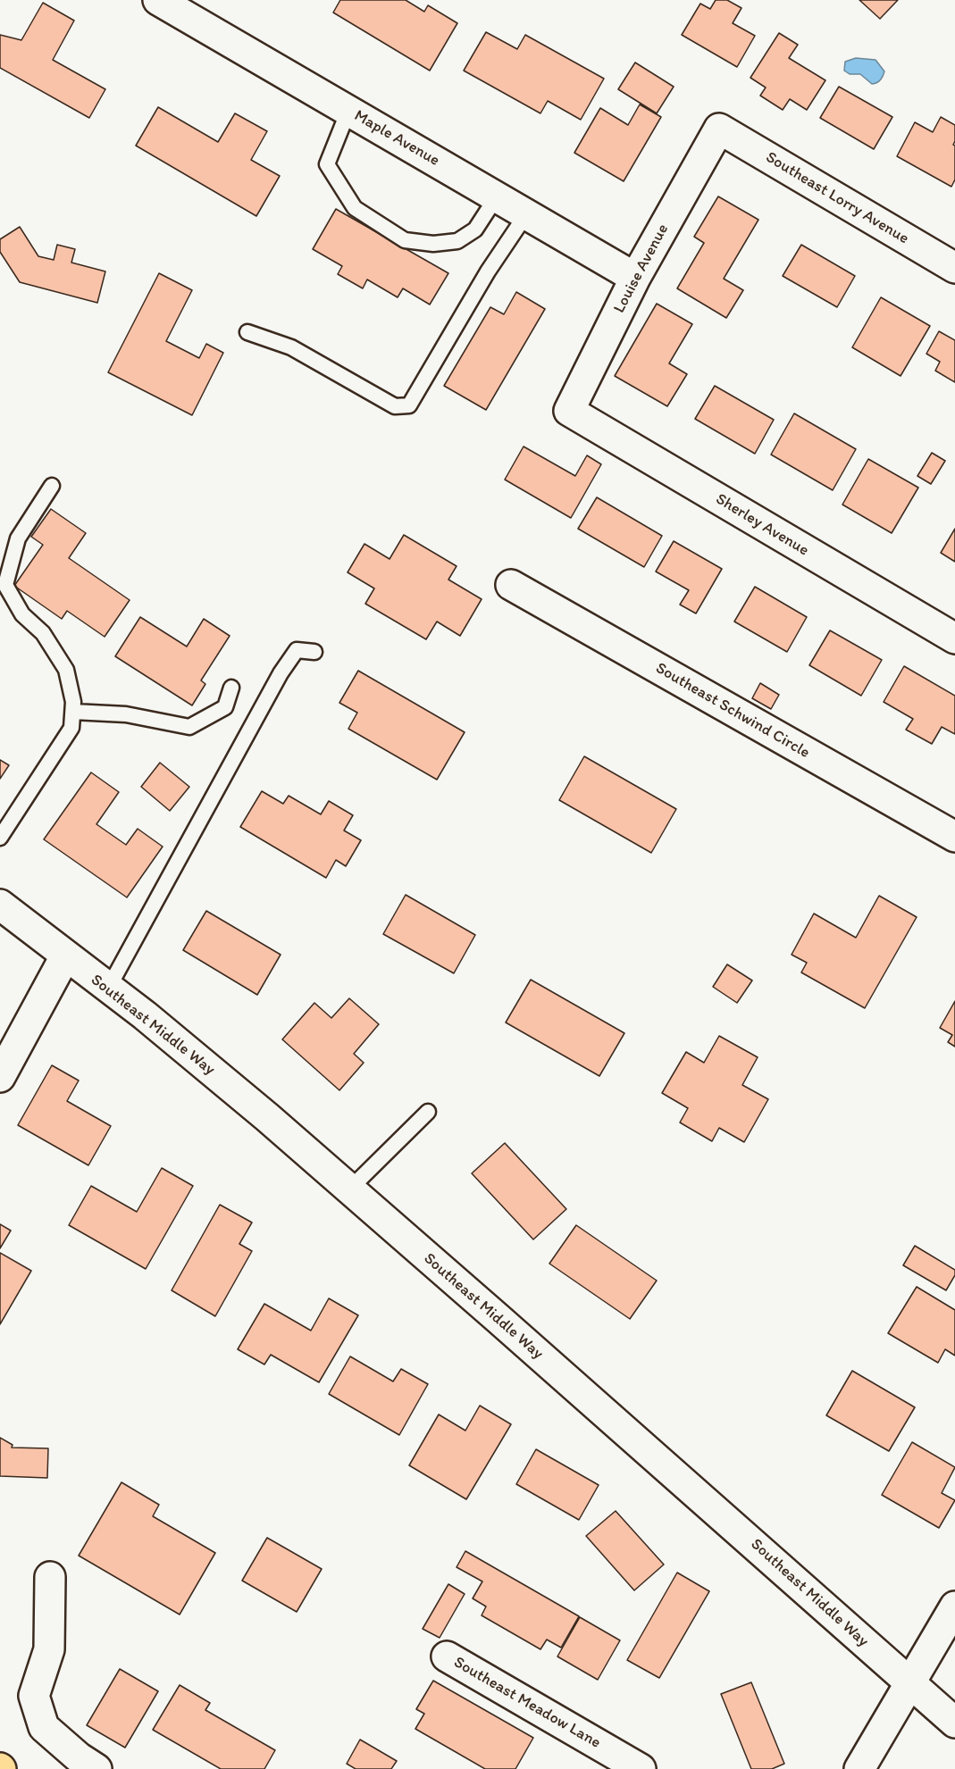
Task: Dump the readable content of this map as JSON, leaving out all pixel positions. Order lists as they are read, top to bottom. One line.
{"streets":{"street":["Maple Avenue","Southeast Lorry Avenue","Louise Avenue","Sherley Avenue","Southeast Schwind Circle","Southeast Middle Way","Southeast Meadow Lane"]},"crossings":[["Maple Avenue","Louise Avenue"],["Southeast Lorry Avenue","Louise Avenue"],["Louise Avenue","Sherley Avenue"]]}
